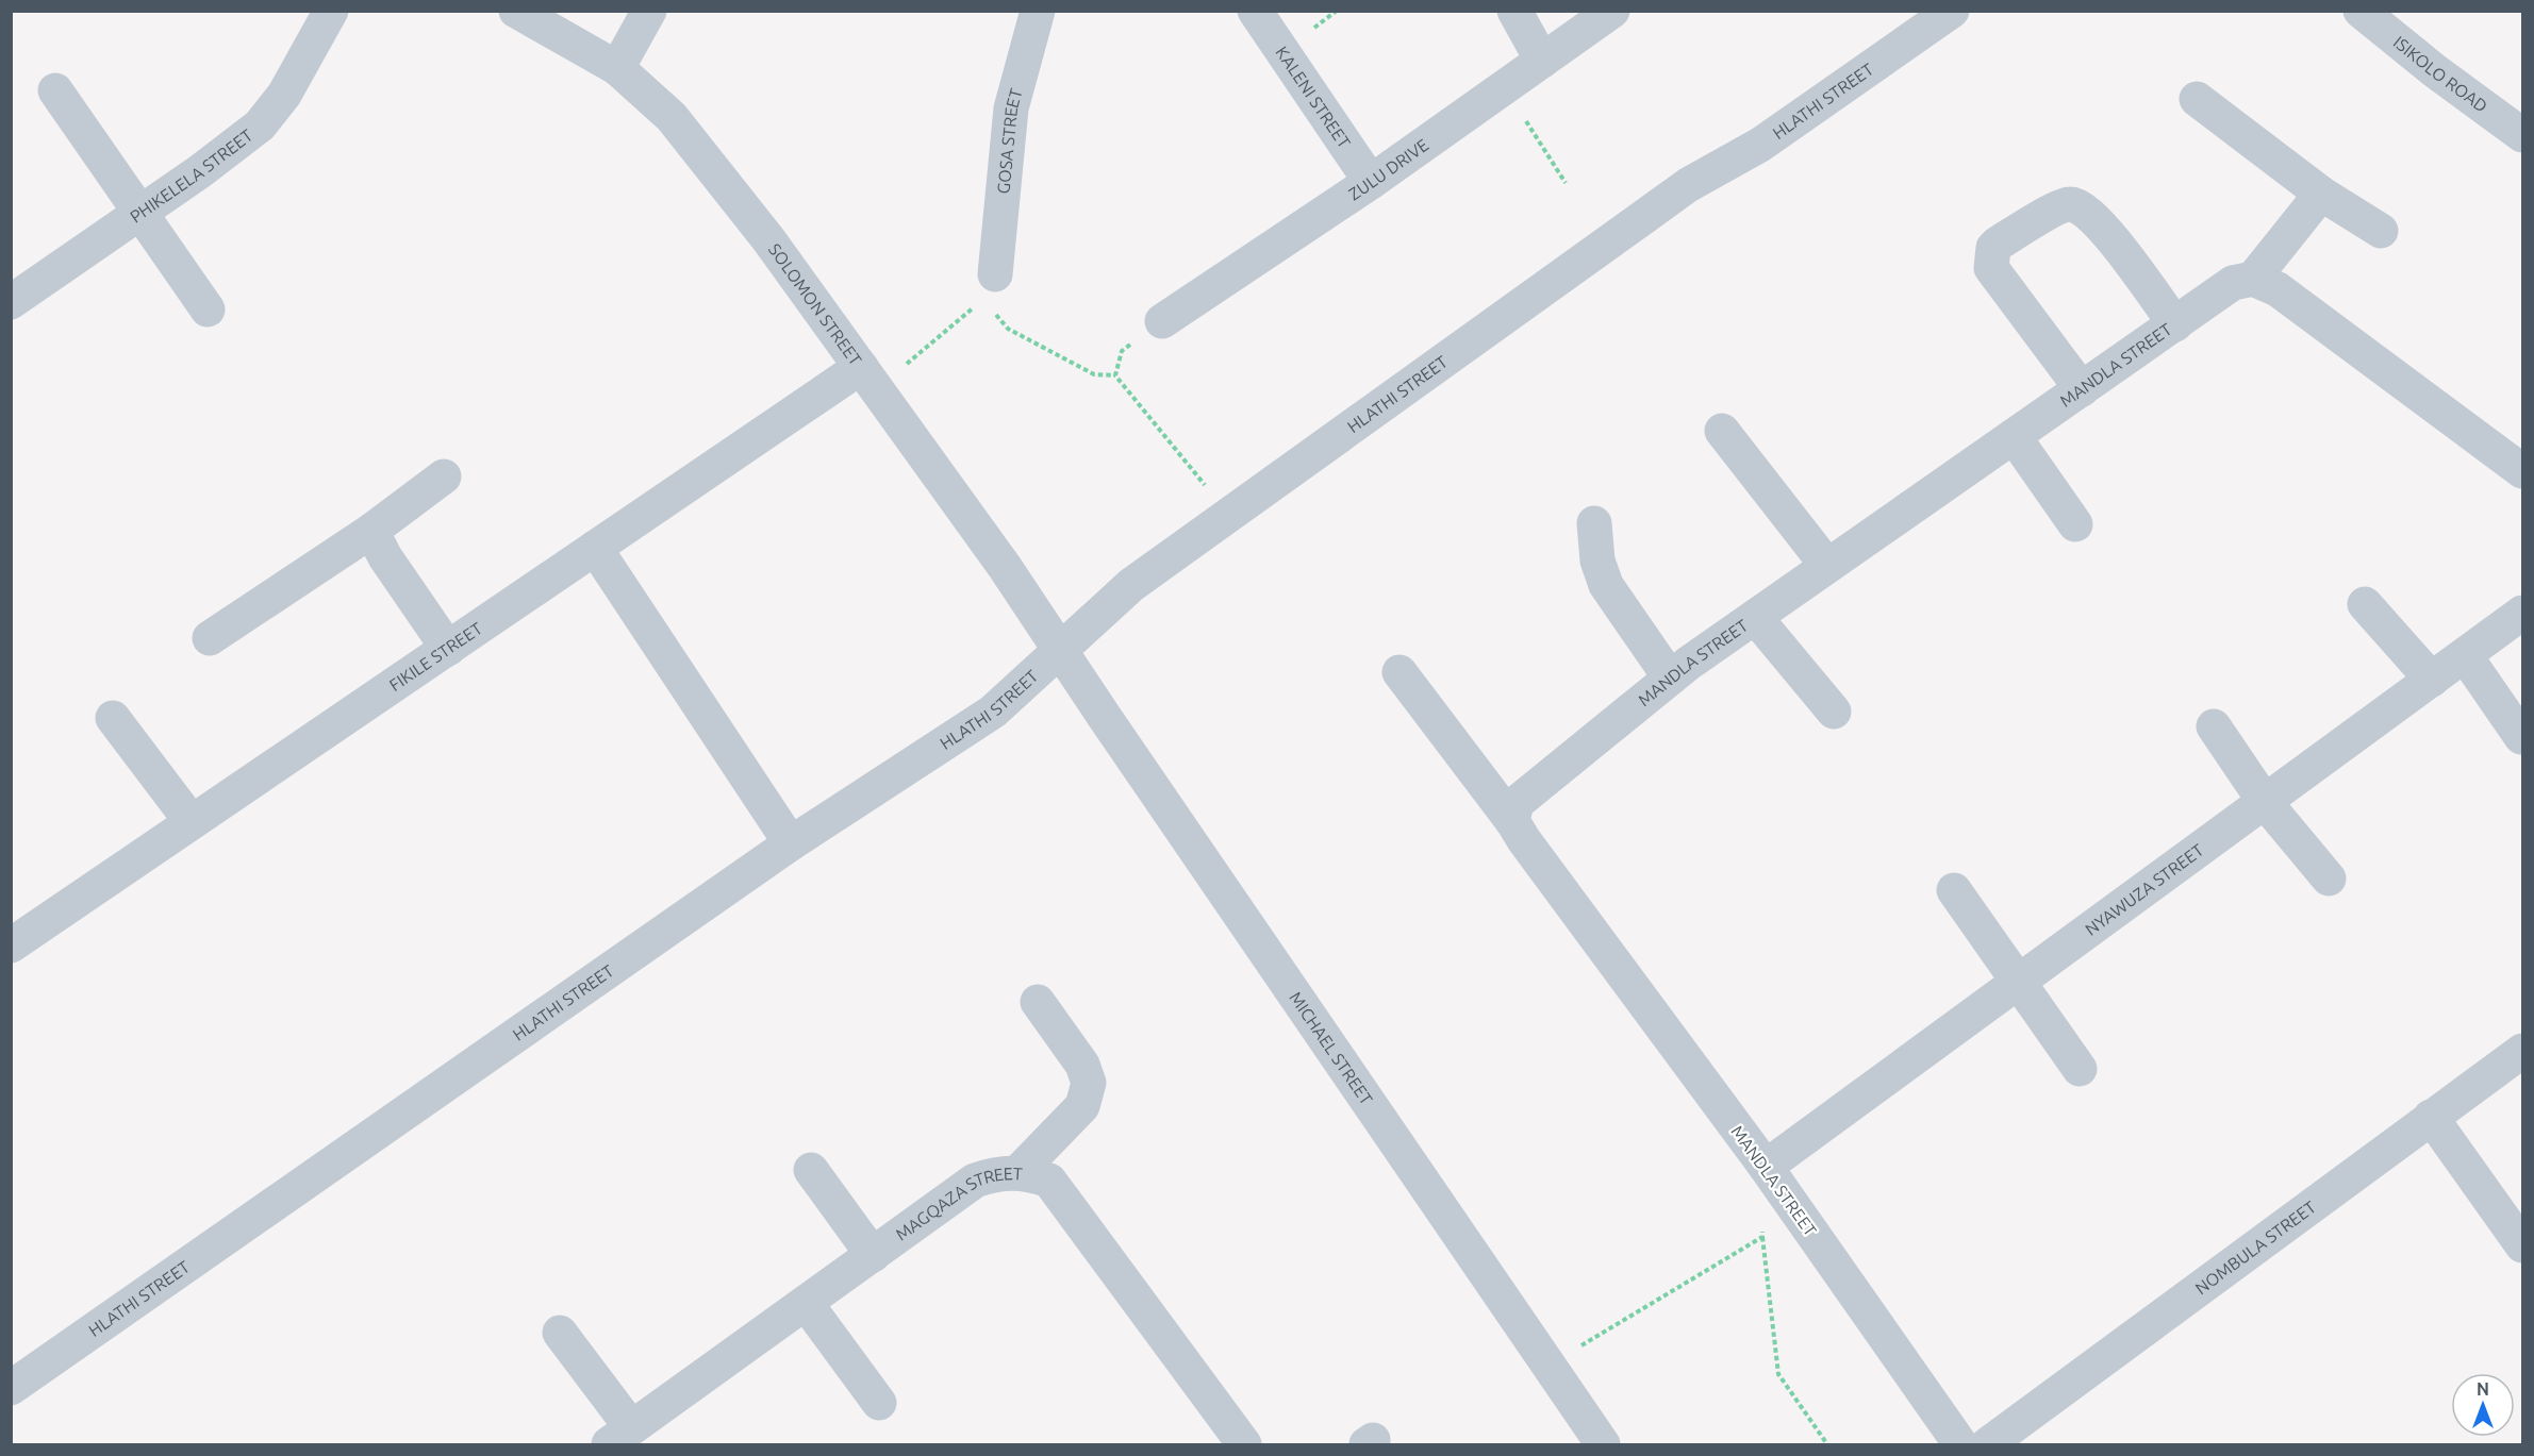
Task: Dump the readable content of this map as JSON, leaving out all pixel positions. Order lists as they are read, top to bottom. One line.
{"streets":{"street":["ISIKOLO ROAD","KALENI STREET","HLATHI STREET","GOSA STREET","ZULU DRIVE","PHIKELELA STREET","SOLOMON STREET","MANDLA STREET","FIKILE STREET","NYAWUZA STREET","MICHAEL STREET","MAGQAZA STREET","NOMBULA STREET"]},"crossings":[["KALENI STREET","ZULU DRIVE"],["HLATHI STREET","SOLOMON STREET"],["HLATHI STREET","MICHAEL STREET"],["SOLOMON STREET","FIKILE STREET"],["SOLOMON STREET","MICHAEL STREET"],["MANDLA STREET","NYAWUZA STREET"]],"north":"top"}
